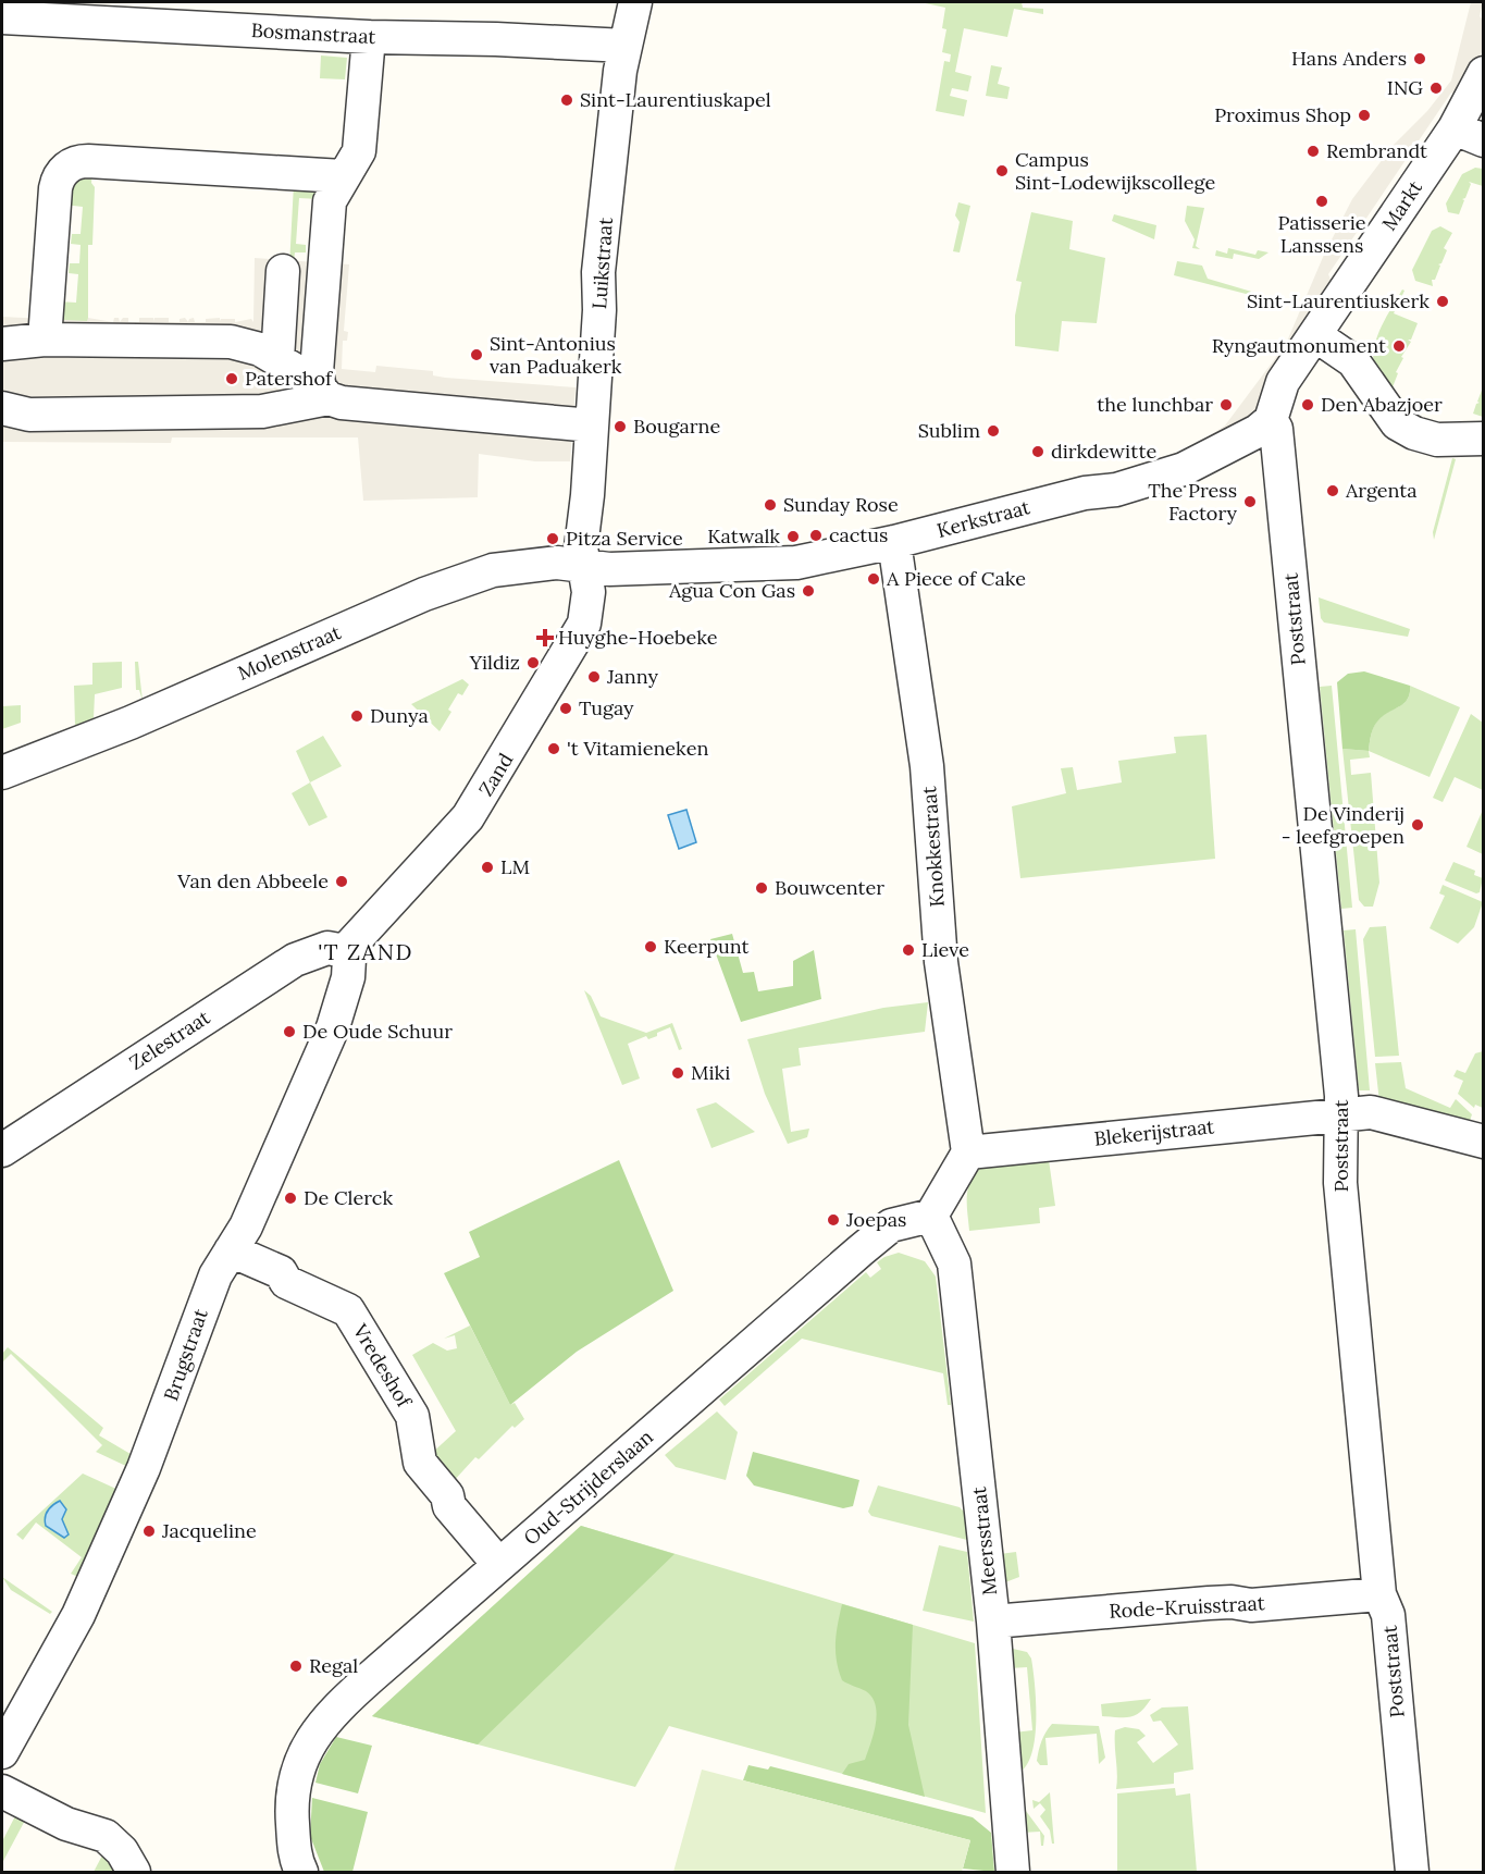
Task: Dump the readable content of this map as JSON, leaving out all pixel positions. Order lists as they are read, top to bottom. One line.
{"streets":{"street":["Bosmanstraat","Markt","Luikstraat","Kerkstraat","Poststraat","Molenstraat","Zand","Knokkestraat","Zelestraat","Blekerijstraat","Brugstraat","Vredeshof","Oud-Strijderslaan","Meersstraat","Rode-Kruisstraat"]},"crossings":[["Bosmanstraat","Luikstraat"],["Luikstraat","Kerkstraat"],["Luikstraat","Molenstraat"],["Luikstraat","Zand"],["Kerkstraat","Poststraat"],["Kerkstraat","Molenstraat"],["Kerkstraat","Zand"],["Kerkstraat","Knokkestraat"],["Poststraat","Blekerijstraat"],["Poststraat","Rode-Kruisstraat"],["Molenstraat","Zand"],["Zand","Zelestraat"],["Zand","Brugstraat"],["Knokkestraat","Blekerijstraat"],["Zelestraat","Brugstraat"],["Brugstraat","Vredeshof"],["Vredeshof","Oud-Strijderslaan"],["Oud-Strijderslaan","Meersstraat"],["Meersstraat","Rode-Kruisstraat"]],"districts":["'T ZAND"],"places":{"other":["Hans Anders","ING","Sint-Laurentiuskapel","Proximus Shop","Rembrandt","Campus Sint-Lodewijkscollege","Patisserie Lanssens","Sint-Laurentiuskerk","Ryngautmonument","Sint-Antonius van Paduakerk","Patershof","the lunchbar","Den Abazjoer","Bougarne","Sublim","dirkdewitte","Argenta","The Press Factory","Sunday Rose","cactus","Katwalk","Pitza Service","A Piece of Cake","Agua Con Gas","Yildiz","Janny","Tugay","Dunya","'t Vitamieneken","De Vinderij - leefgroepen","LM","Van den Abbeele","Bouwcenter","Keerpunt","Lieve","De Oude Schuur","Miki","De Clerck","Joepas","Jacqueline","Regal"],"health":["Huyghe-Hoebeke"]}}
